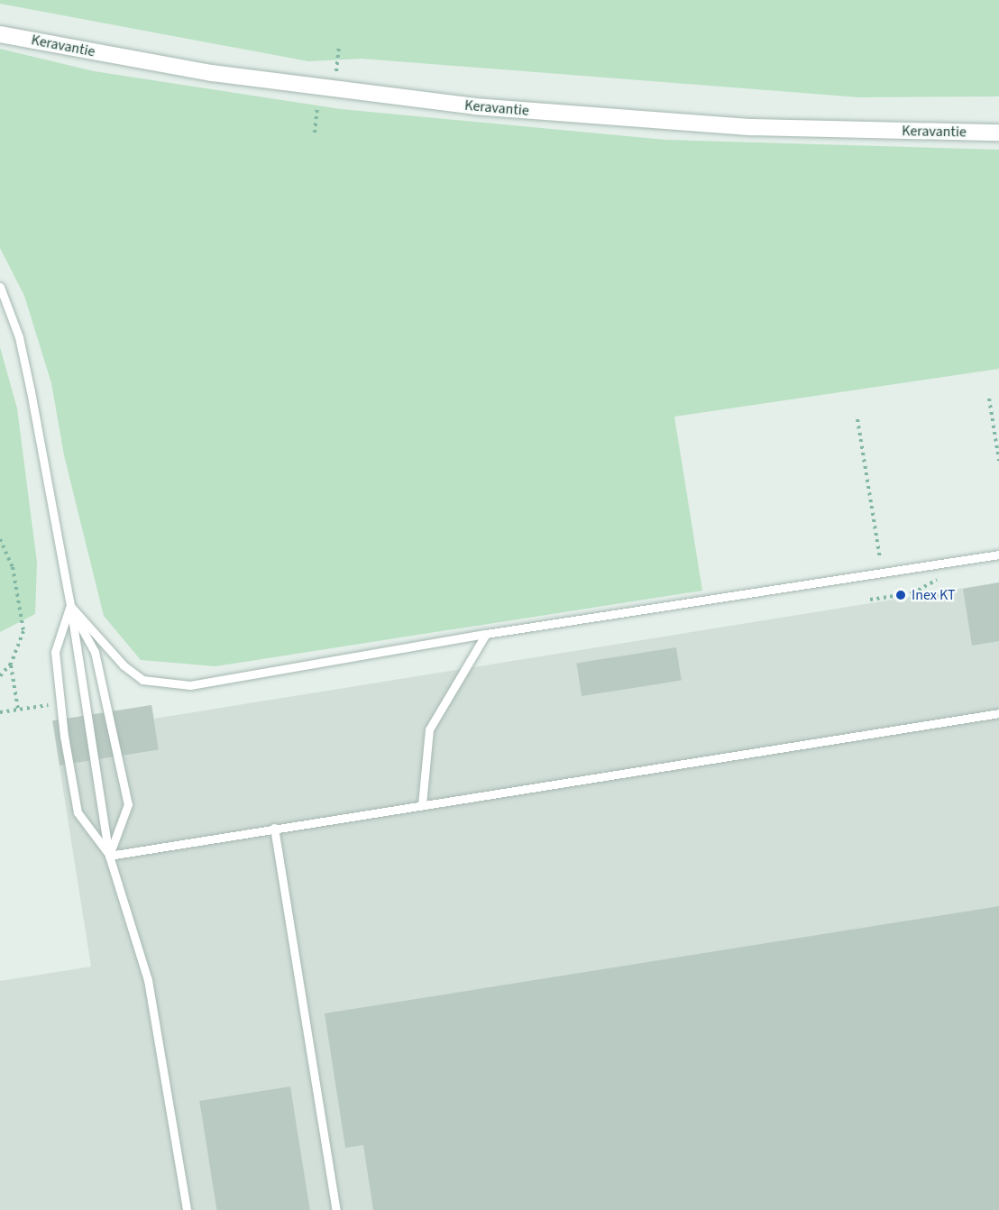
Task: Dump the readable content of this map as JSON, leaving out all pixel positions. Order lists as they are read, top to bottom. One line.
{"streets":{"main road":["Keravantie"]},"places":["Inex KT"]}
